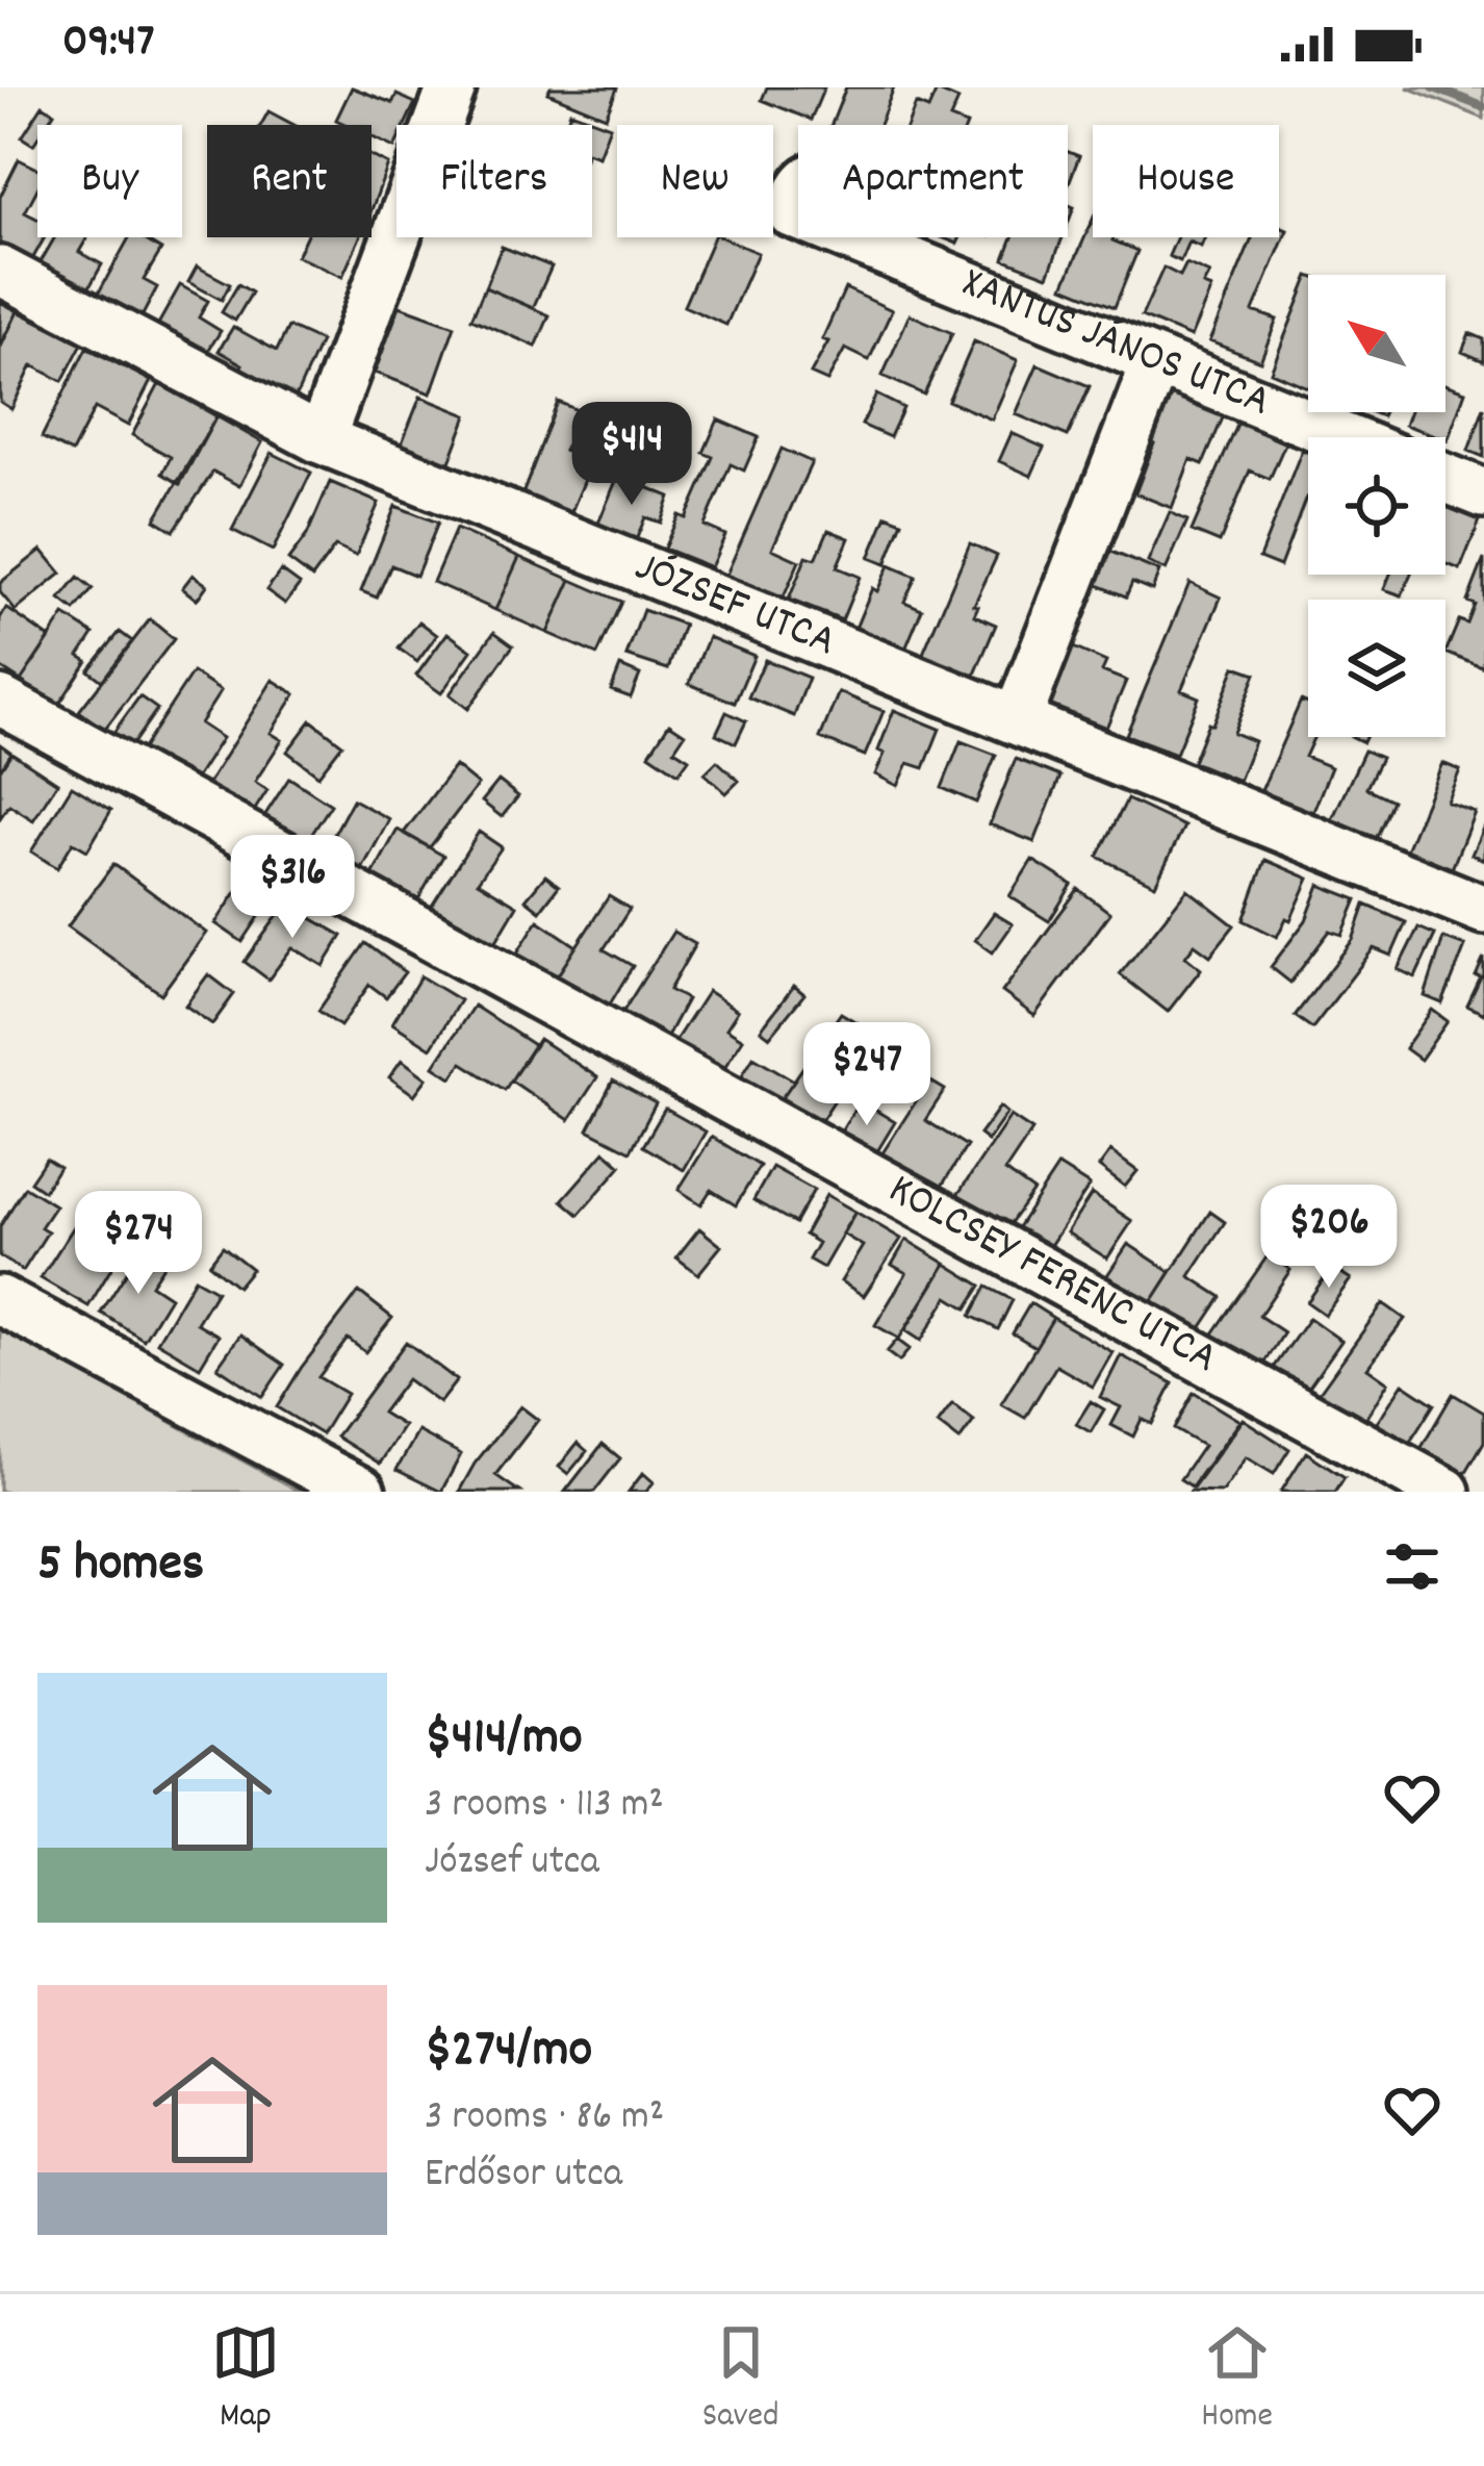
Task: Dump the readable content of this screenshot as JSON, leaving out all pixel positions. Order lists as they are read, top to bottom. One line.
{"streets":{"street":["XANTUS JÁNOS UTCA","JÓZSEF UTCA","KÖLCSEY FERENC UTCA"]},"north":"top left","page":{"status":"09:47","chip":["Buy","Rent","Filters","New","Apartment","House"],"price":["$414","$316","$247","$206","$274"],"heading":"5 homes","list":[{"name":"$414/mo","note":"3 rooms · 113 m² · József utca"},{"name":"$274/mo","note":"3 rooms · 86 m² · Erdősor utca"}],"tabs":["Map","Saved","Home"]}}
